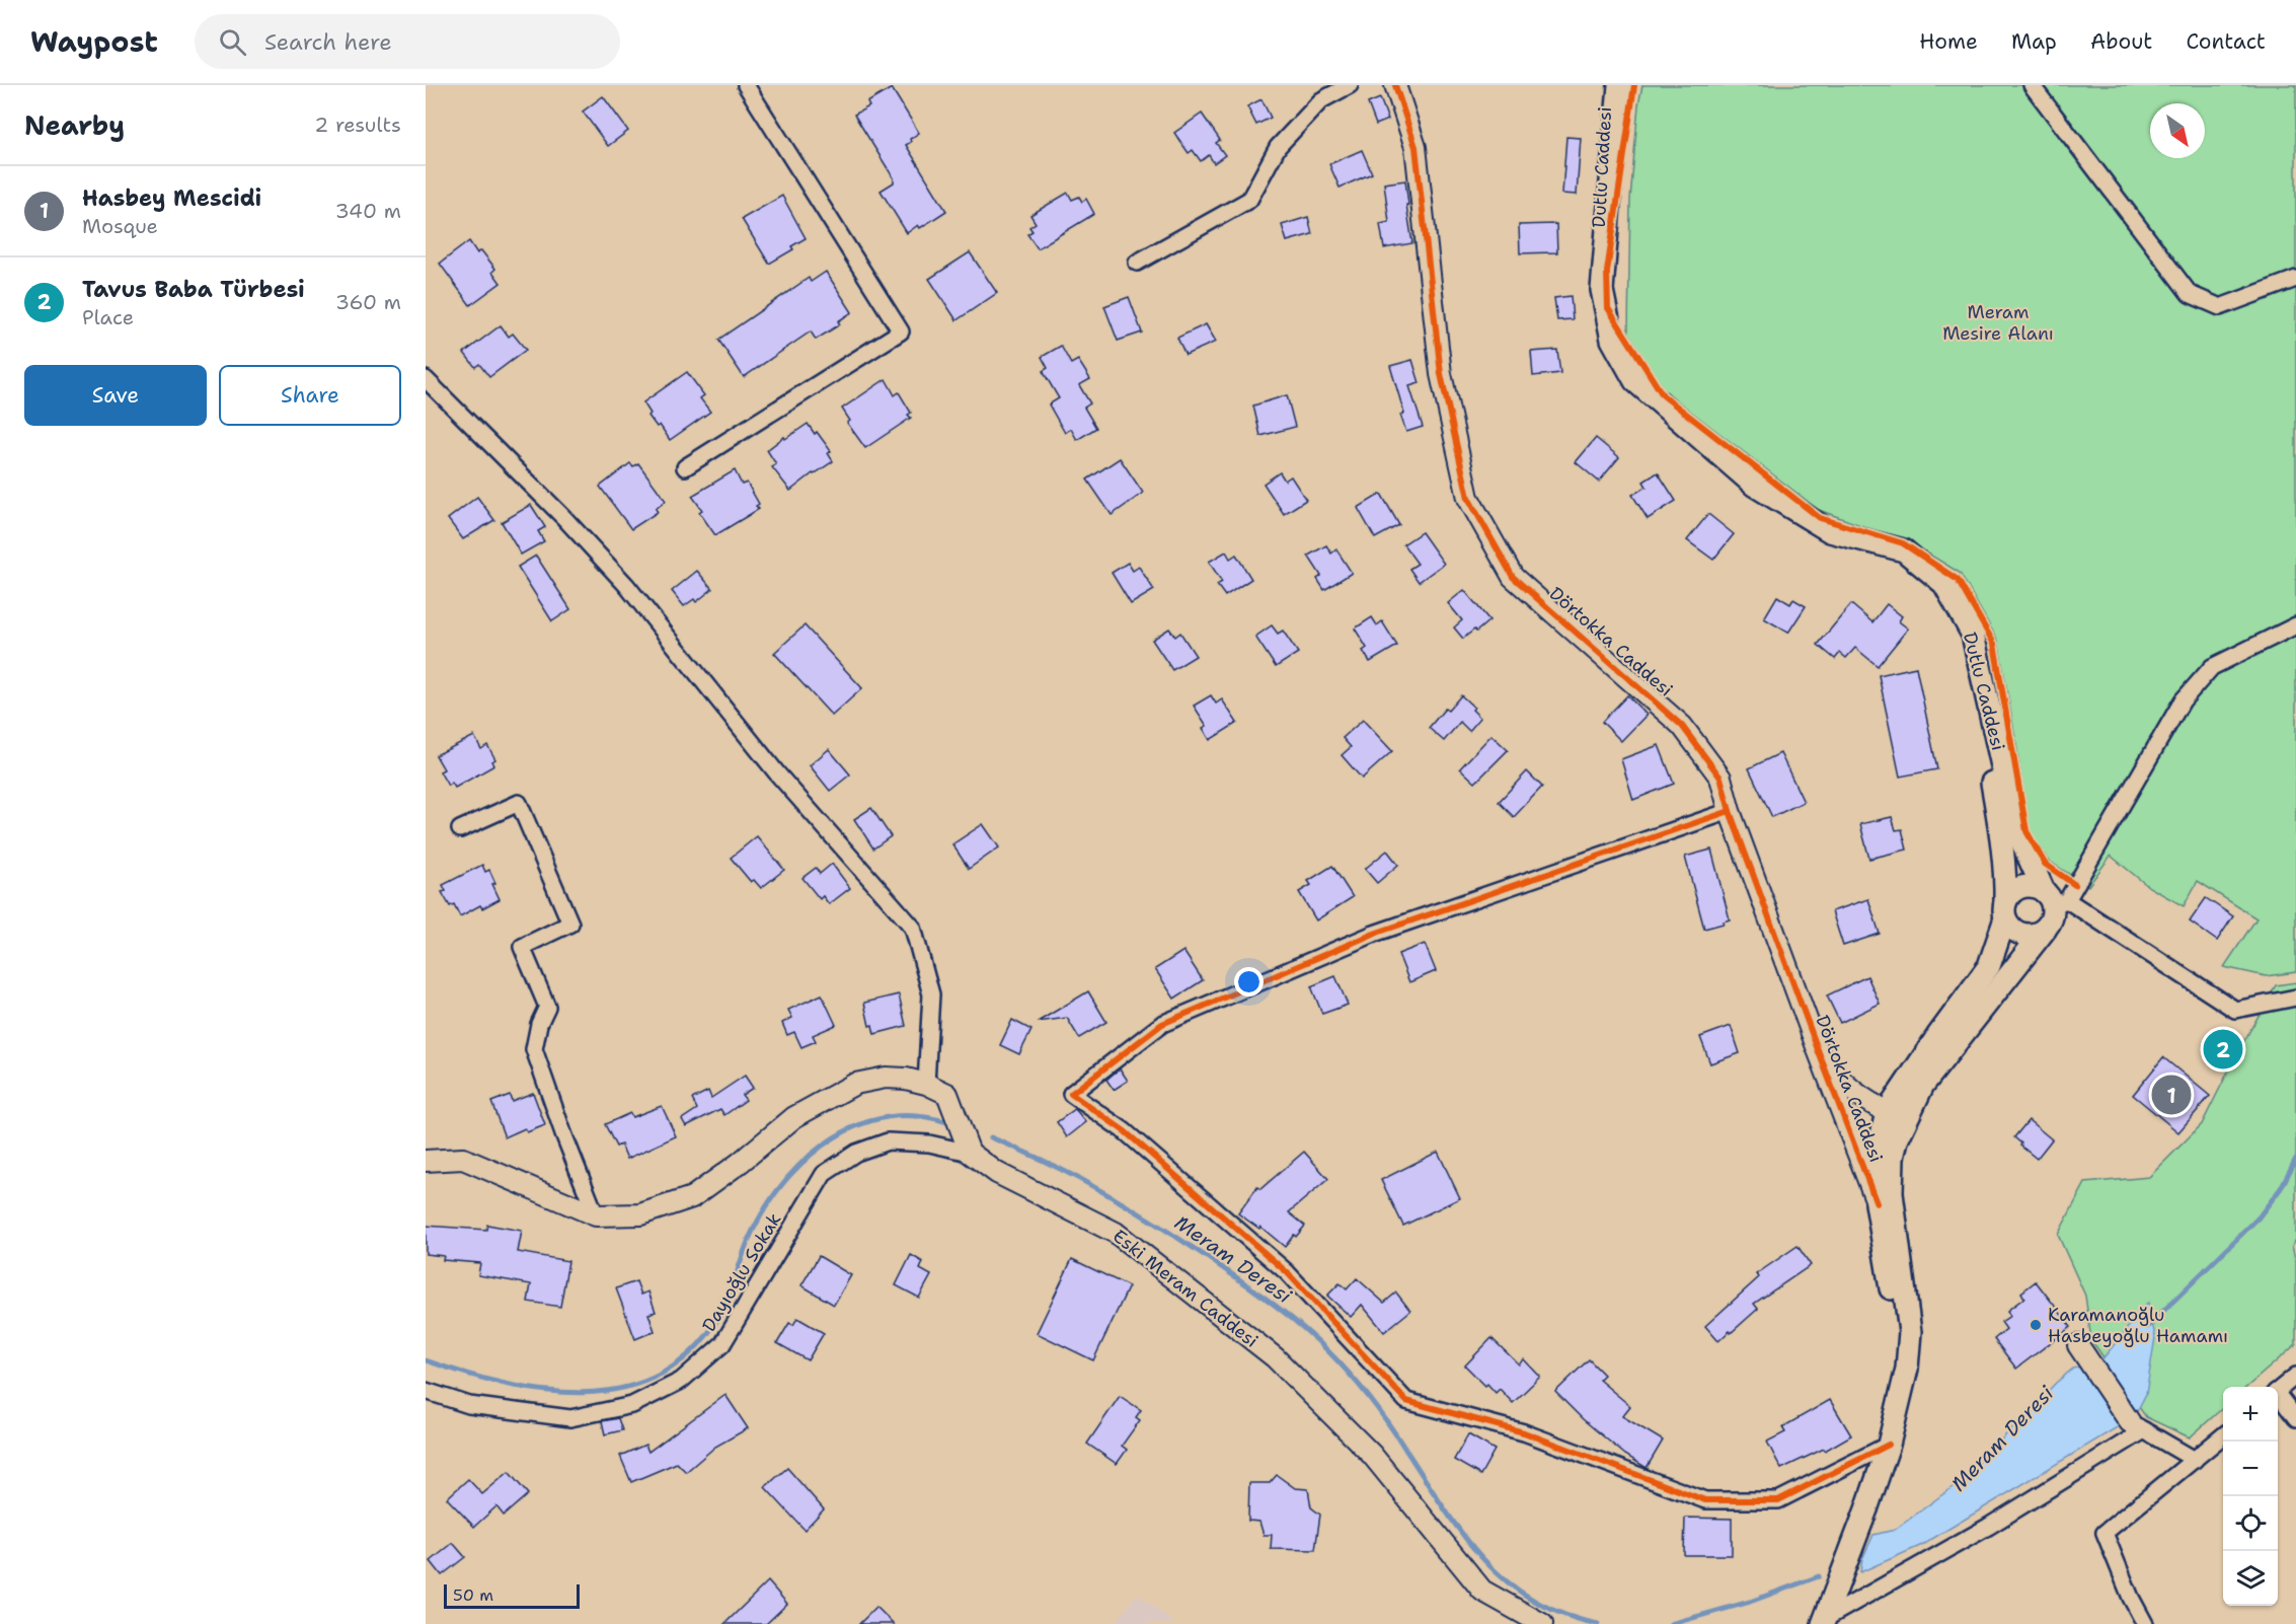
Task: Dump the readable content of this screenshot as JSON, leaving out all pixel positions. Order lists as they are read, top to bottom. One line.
{"streets":{"main road":["Dutlu Caddesi"],"street":["Dörtokka Caddesi","Dayıoğlu Sokak","Eski Meram Caddesi"]},"crossings":[["Dutlu Caddesi","Dörtokka Caddesi"],["Dayıoğlu Sokak","Eski Meram Caddesi"]],"water":["Meram Deresi"],"parks":["Meram Mesire Alanı"],"places":["Karamanoğlu Hasbeyoğlu Hamamı"],"scale_bar":"50 m","north":"bottom right","page":{"header":"Waypost","search":"Search here","nav":["Home","Map","About","Contact"],"heading":["Nearby","2 results"],"list":[{"mark":"1","name":"Hasbey Mescidi","note":"Mosque","value":"340 m"},{"mark":"2","name":"Tavus Baba Türbesi","note":"Place","value":"360 m"}],"buttons":["Save","Share"],"pins":["2","1"],"map_buttons":["+","−"],"scale":"50 m"}}
